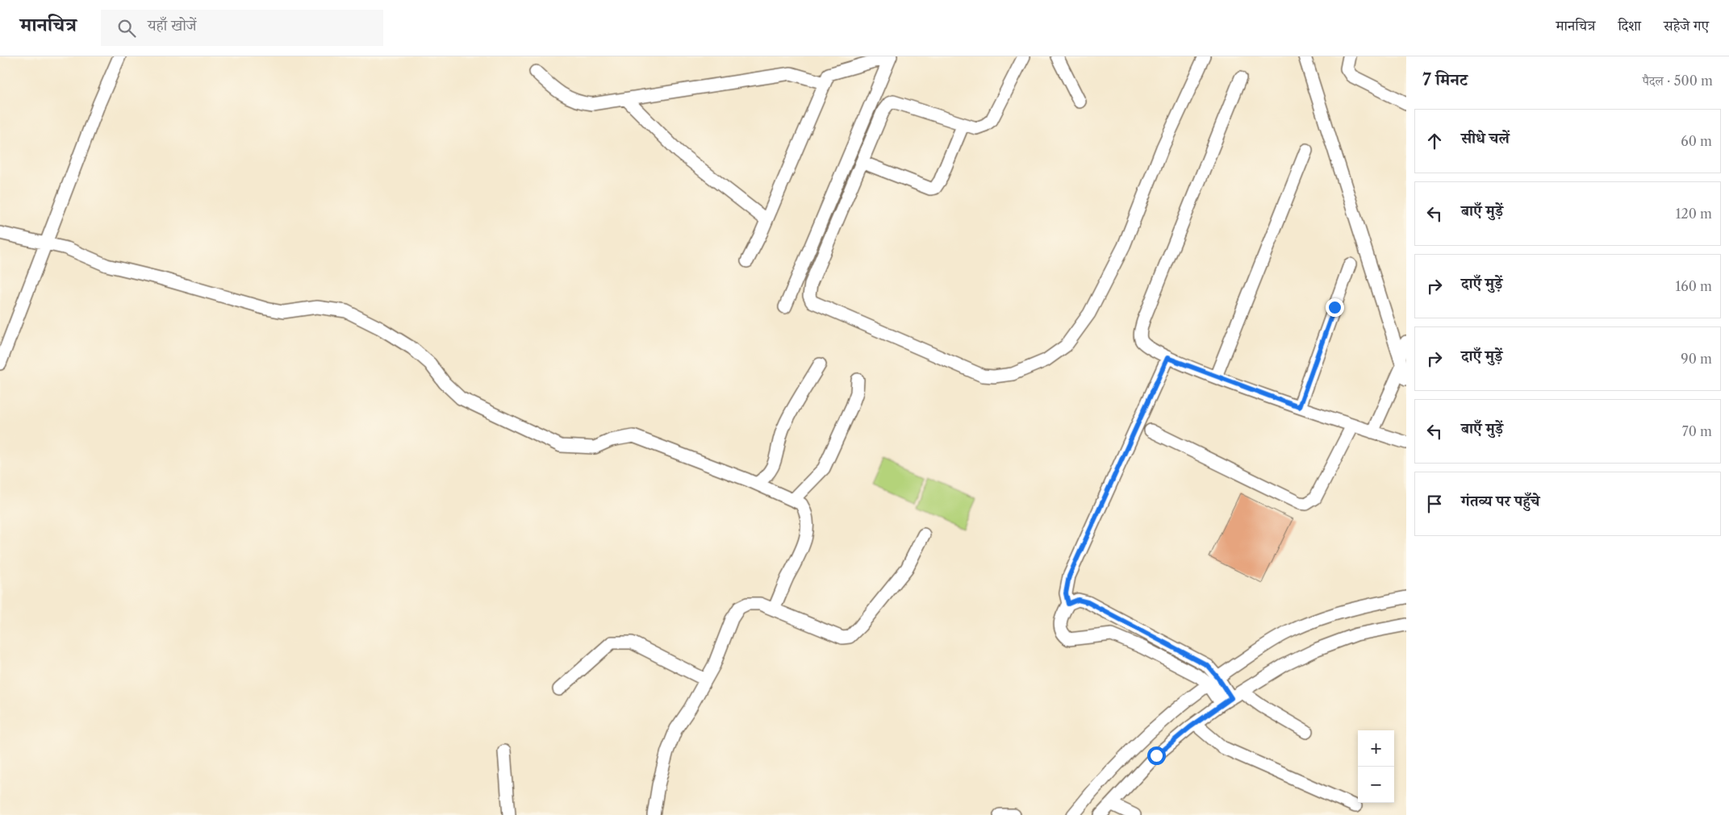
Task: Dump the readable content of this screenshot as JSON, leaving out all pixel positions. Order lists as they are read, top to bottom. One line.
{"page":{"header":"मानचित्र","search":"यहाँ खोजें","nav":["मानचित्र","दिशा","सहेजे गए"],"heading":["7 मिनट","पैदल · 500 m"],"list":[["सीधे चलें","60 m"],["बाएँ मुड़ें","120 m"],["दाएँ मुड़ें","160 m"],["दाएँ मुड़ें","90 m"],["बाएँ मुड़ें","70 m"],"गंतव्य पर पहुँचे"],"map_buttons":["+","−"]}}
